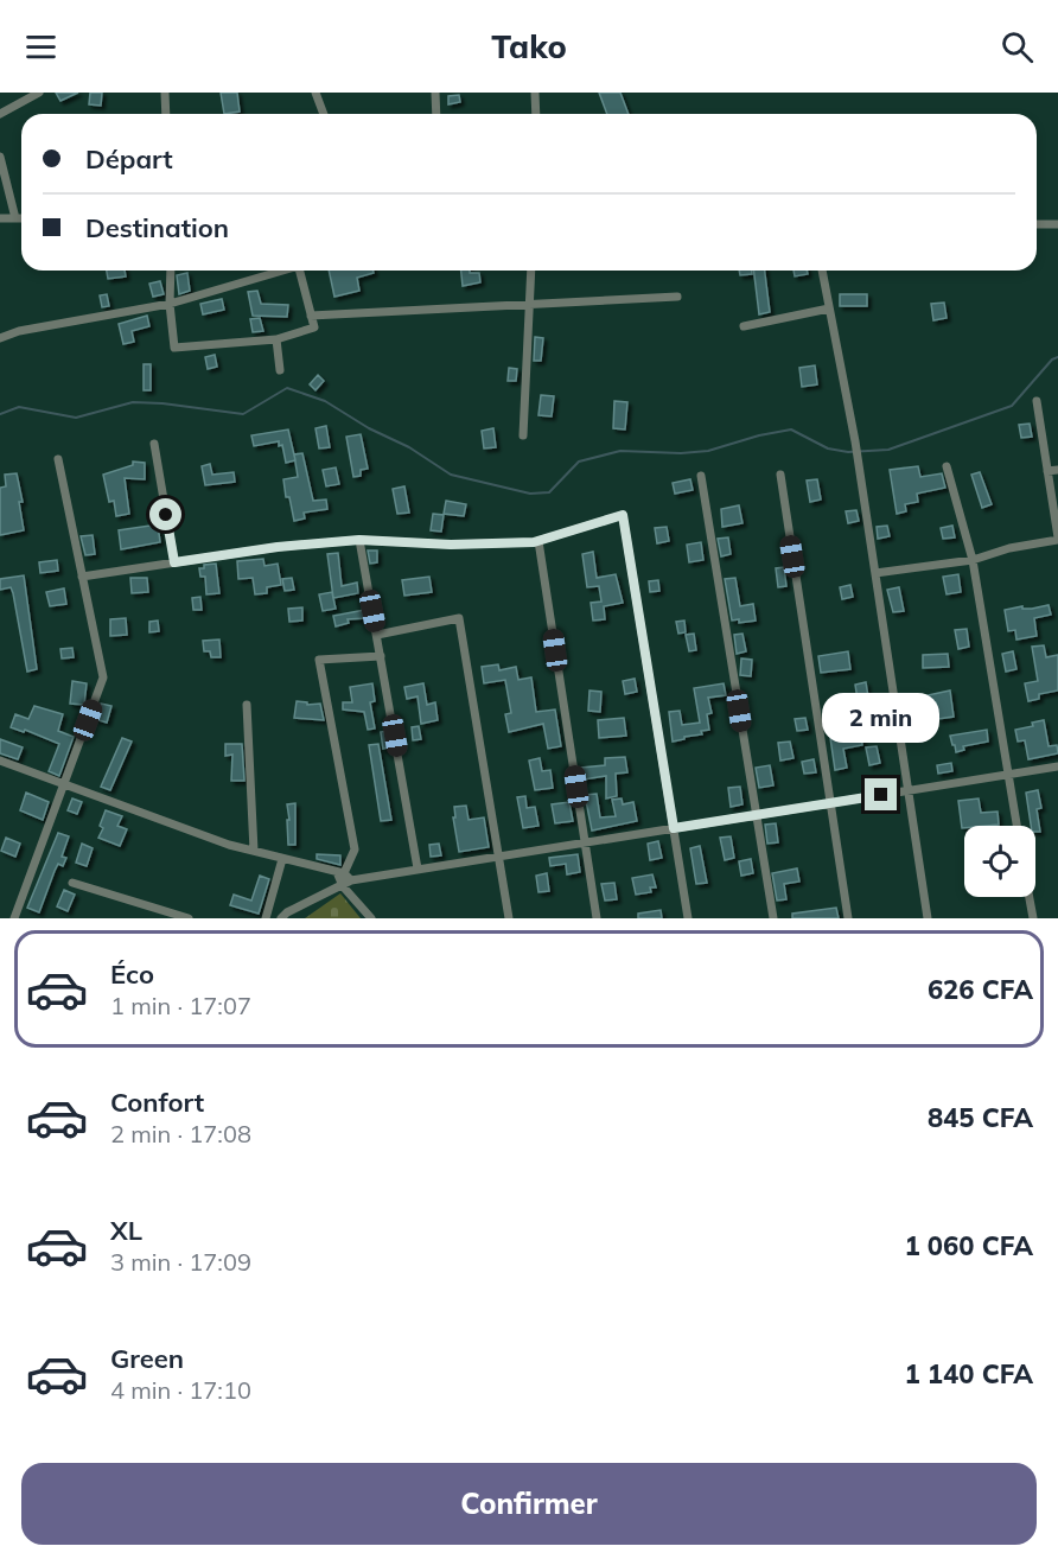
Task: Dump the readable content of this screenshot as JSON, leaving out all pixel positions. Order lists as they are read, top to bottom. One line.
{"page":{"header":"Tako","banner":["Départ","Destination"],"bubble":"2 min","list":[{"name":"Éco","note":"1 min · 17:07","value":"626 CFA"},{"name":"Confort","note":"2 min · 17:08","value":"845 CFA"},{"name":"XL","note":"3 min · 17:09","value":"1 060 CFA"},{"name":"Green","note":"4 min · 17:10","value":"1 140 CFA"}],"buttons":"Confirmer"}}
